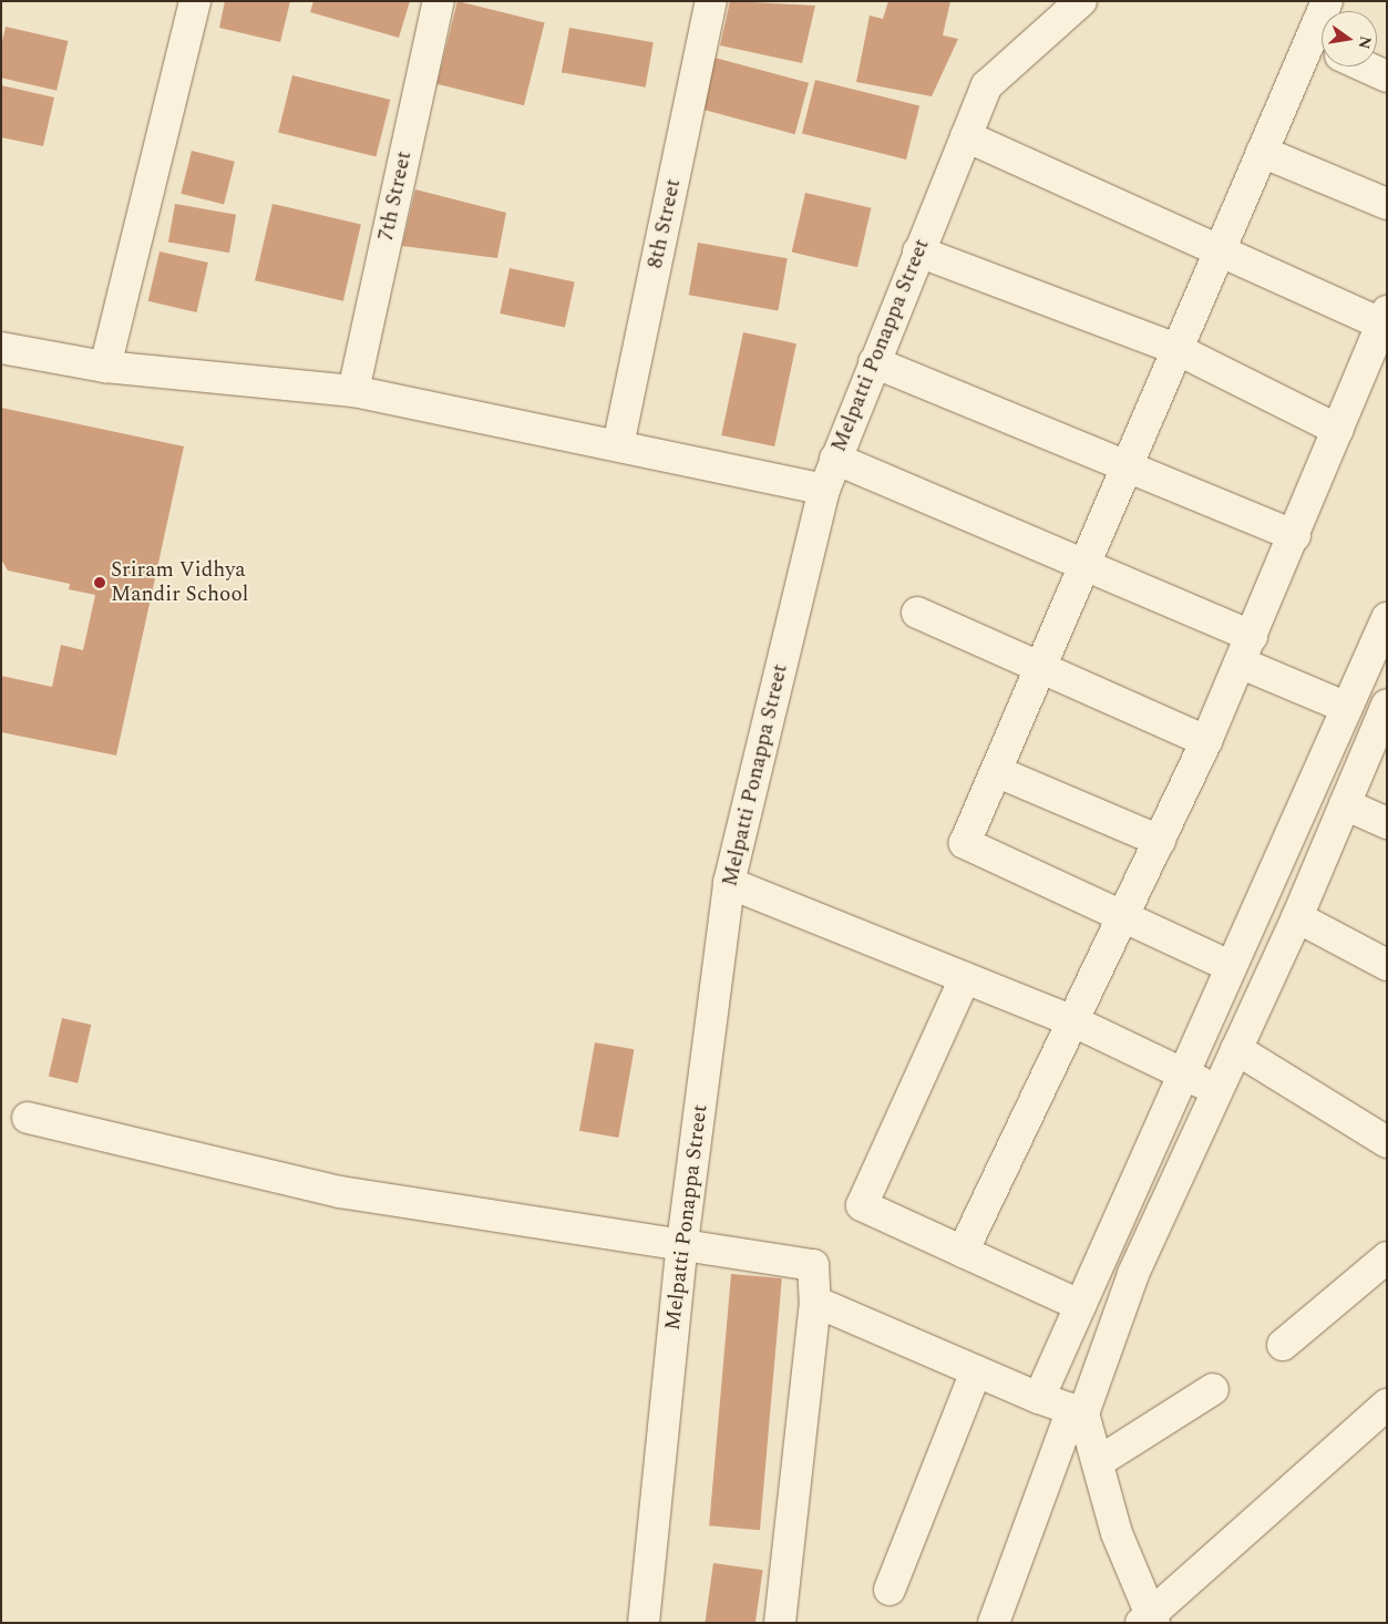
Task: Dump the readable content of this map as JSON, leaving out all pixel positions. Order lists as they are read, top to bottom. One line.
{"streets":{"street":["7th Street","8th Street","Melpatti Ponappa Street"]},"places":["Sriram Vidhya Mandir School"],"north":"right"}
